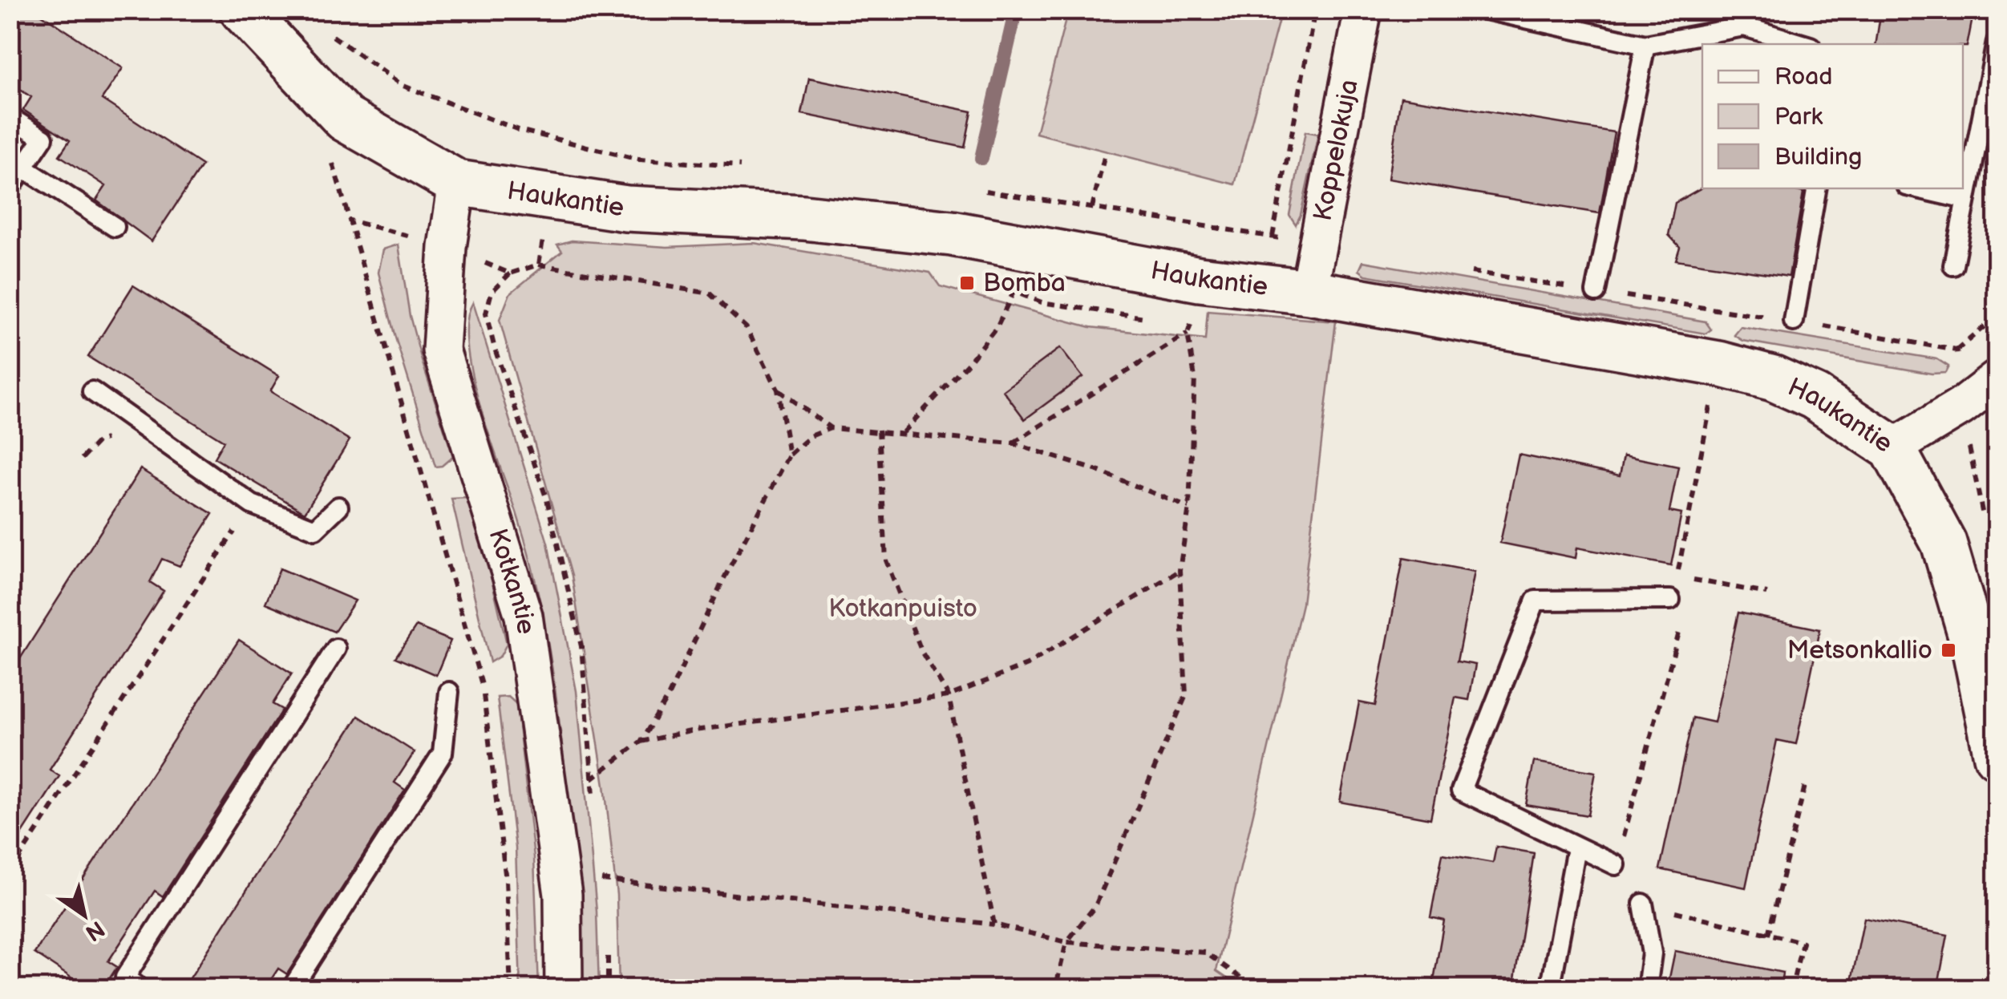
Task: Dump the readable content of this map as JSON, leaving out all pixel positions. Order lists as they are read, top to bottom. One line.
{"streets":{"street":["Koppelokuja","Haukantie","Kotkantie"]},"crossings":[["Koppelokuja","Haukantie"],["Haukantie","Kotkantie"]],"parks":["Kotkanpuisto"],"places":{"transit":["Bomba","Metsonkallio"]},"legend":["Road","Park","Building"],"north":"bottom right"}
